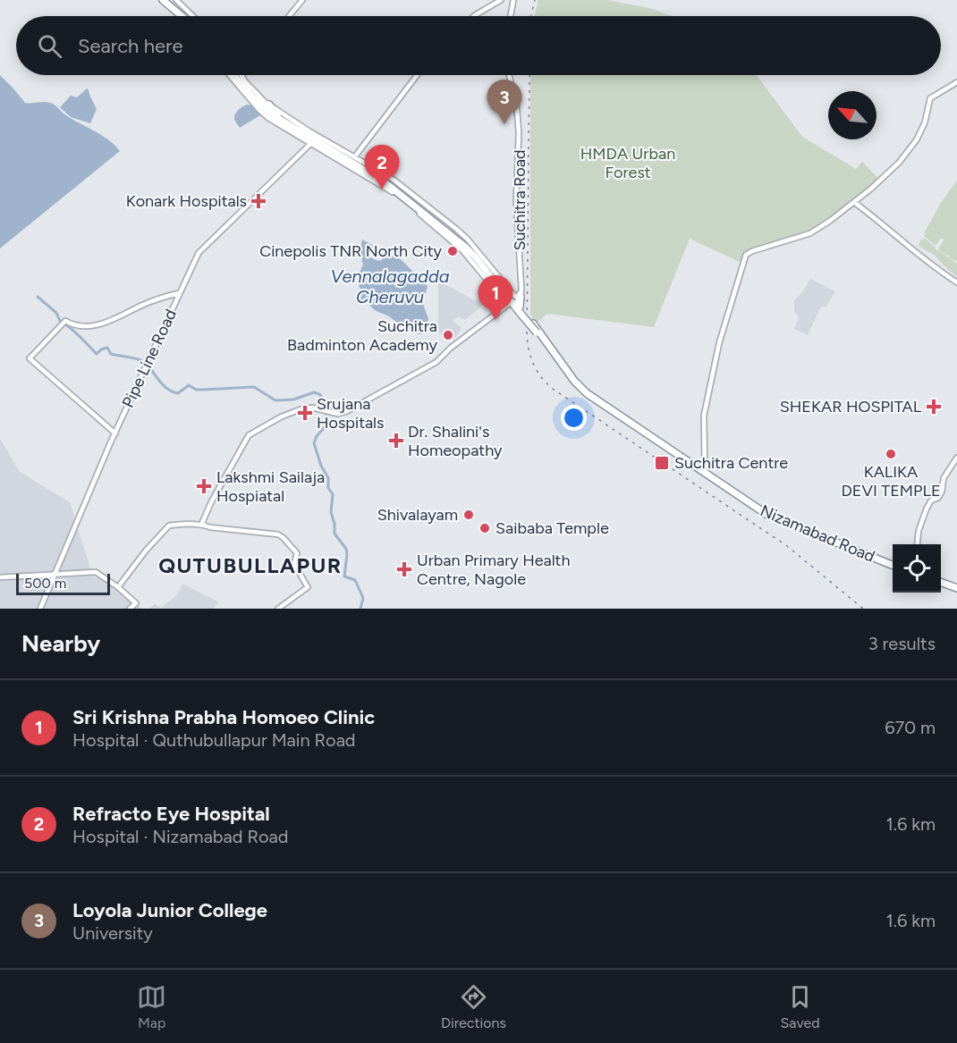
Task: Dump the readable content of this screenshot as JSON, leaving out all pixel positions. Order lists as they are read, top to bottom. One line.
{"streets":{"highway":["Nizamabad Road"],"main road":["Suchitra Road","Pipe Line Road"]},"crossings":[["Suchitra Road","Nizamabad Road"],["Pipe Line Road","Nizamabad Road"]],"districts":["QUTUBULLAPUR"],"water":["Vennalagadda Cheruvu"],"parks":["HMDA Urban Forest"],"places":{"health":["Konark Hospitals","SHEKAR HOSPITAL","Srujana Hospitals","Dr. Shalini's Homeopathy","Lakshmi Sailaja Hospiatal","Urban Primary Health Centre, Nagole"],"other":["Cinepolis TNR North City","Suchitra Badminton Academy","KALIKA DEVI TEMPLE","Shivalayam","Saibaba Temple"],"transit":["Suchitra Centre"]},"scale_bar":"500 m","north":"top left","page":{"search":"Search here","pins":["3","2","1"],"scale":"500 m","heading":["Nearby","3 results"],"list":[{"mark":"1","name":"Sri Krishna Prabha Homoeo Clinic","note":"Hospital · Quthubullapur Main Road","value":"670 m"},{"mark":"2","name":"Refracto Eye Hospital","note":"Hospital · Nizamabad Road","value":"1.6 km"},{"mark":"3","name":"Loyola Junior College","note":"University","value":"1.6 km"}],"nav":["Map","Directions","Saved"]}}
